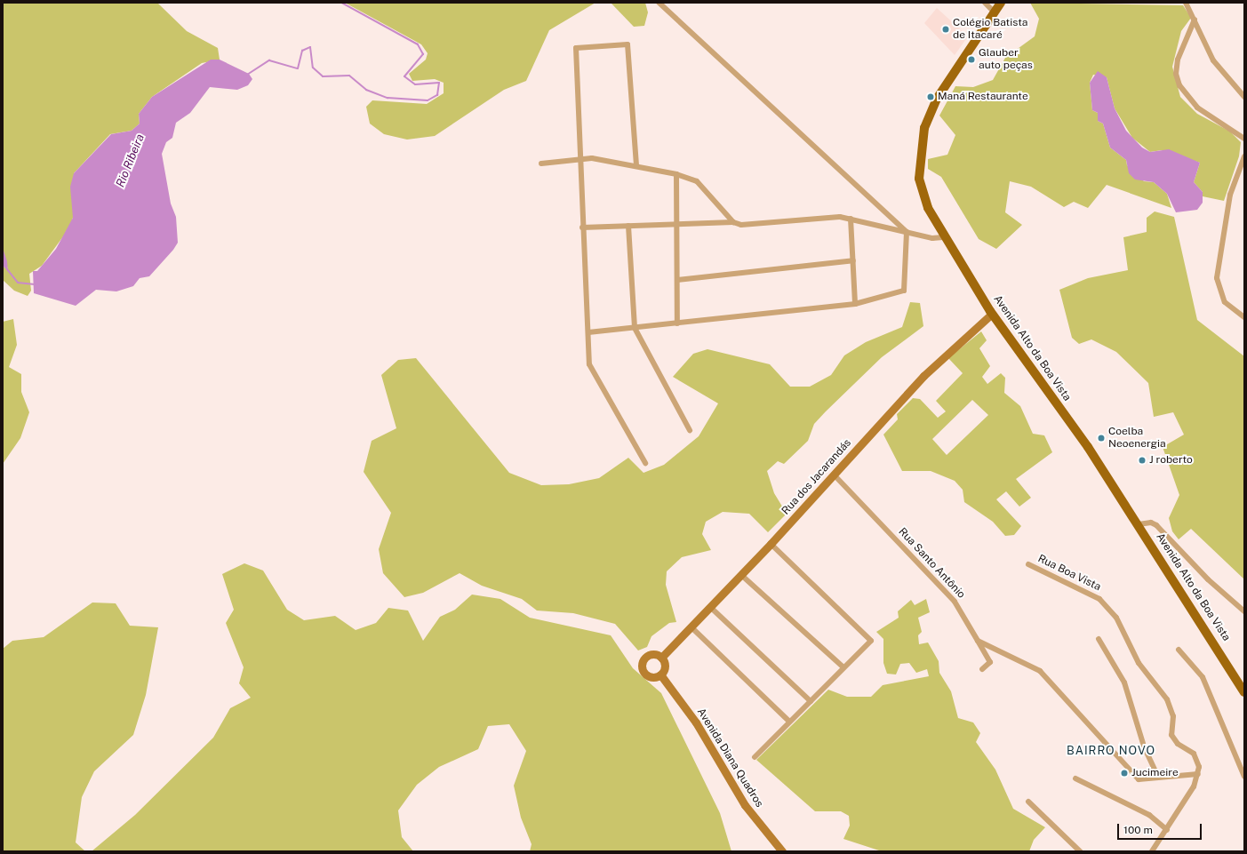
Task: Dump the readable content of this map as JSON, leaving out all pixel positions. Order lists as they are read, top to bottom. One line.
{"streets":{"main road":["Avenida Alto da Boa Vista"],"street":["Rua dos Jacarandás","Rua Santo Antônio","Rua Boa Vista","Avenida Diana Quadros"]},"crossings":[["Avenida Alto da Boa Vista","Rua dos Jacarandás"],["Rua dos Jacarandás","Rua Santo Antônio"],["Rua dos Jacarandás","Avenida Diana Quadros"]],"districts":["BAIRRO NOVO"],"water":["Rio Ribeira"],"places":["Colégio Batista de Itacaré","Glauber auto peças","Maná Restaurante","Coelba Neoenergia","J roberto","Jucimeire"],"scale_bar":"100 m"}
